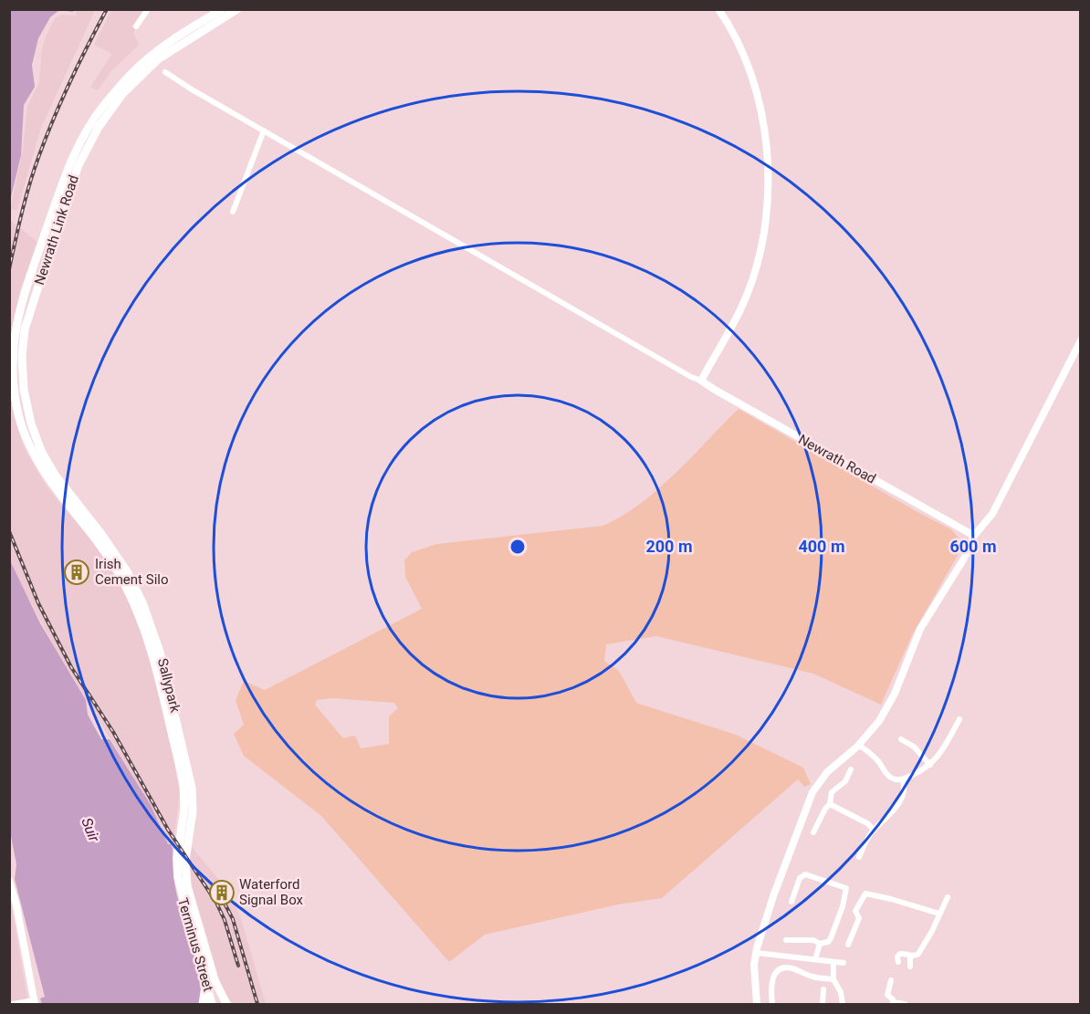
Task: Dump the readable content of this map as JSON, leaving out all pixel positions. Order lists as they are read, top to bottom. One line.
{"streets":{"main road":["Newrath Link Road","Sallypark","Terminus Street"],"street":["Newrath Road"]},"crossings":[["Newrath Link Road","Sallypark"],["Sallypark","Terminus Street"]],"water":["Suir"],"places":{"building":["Irish Cement Silo","Waterford Signal Box"]},"rings":["200 m","400 m","600 m"]}
